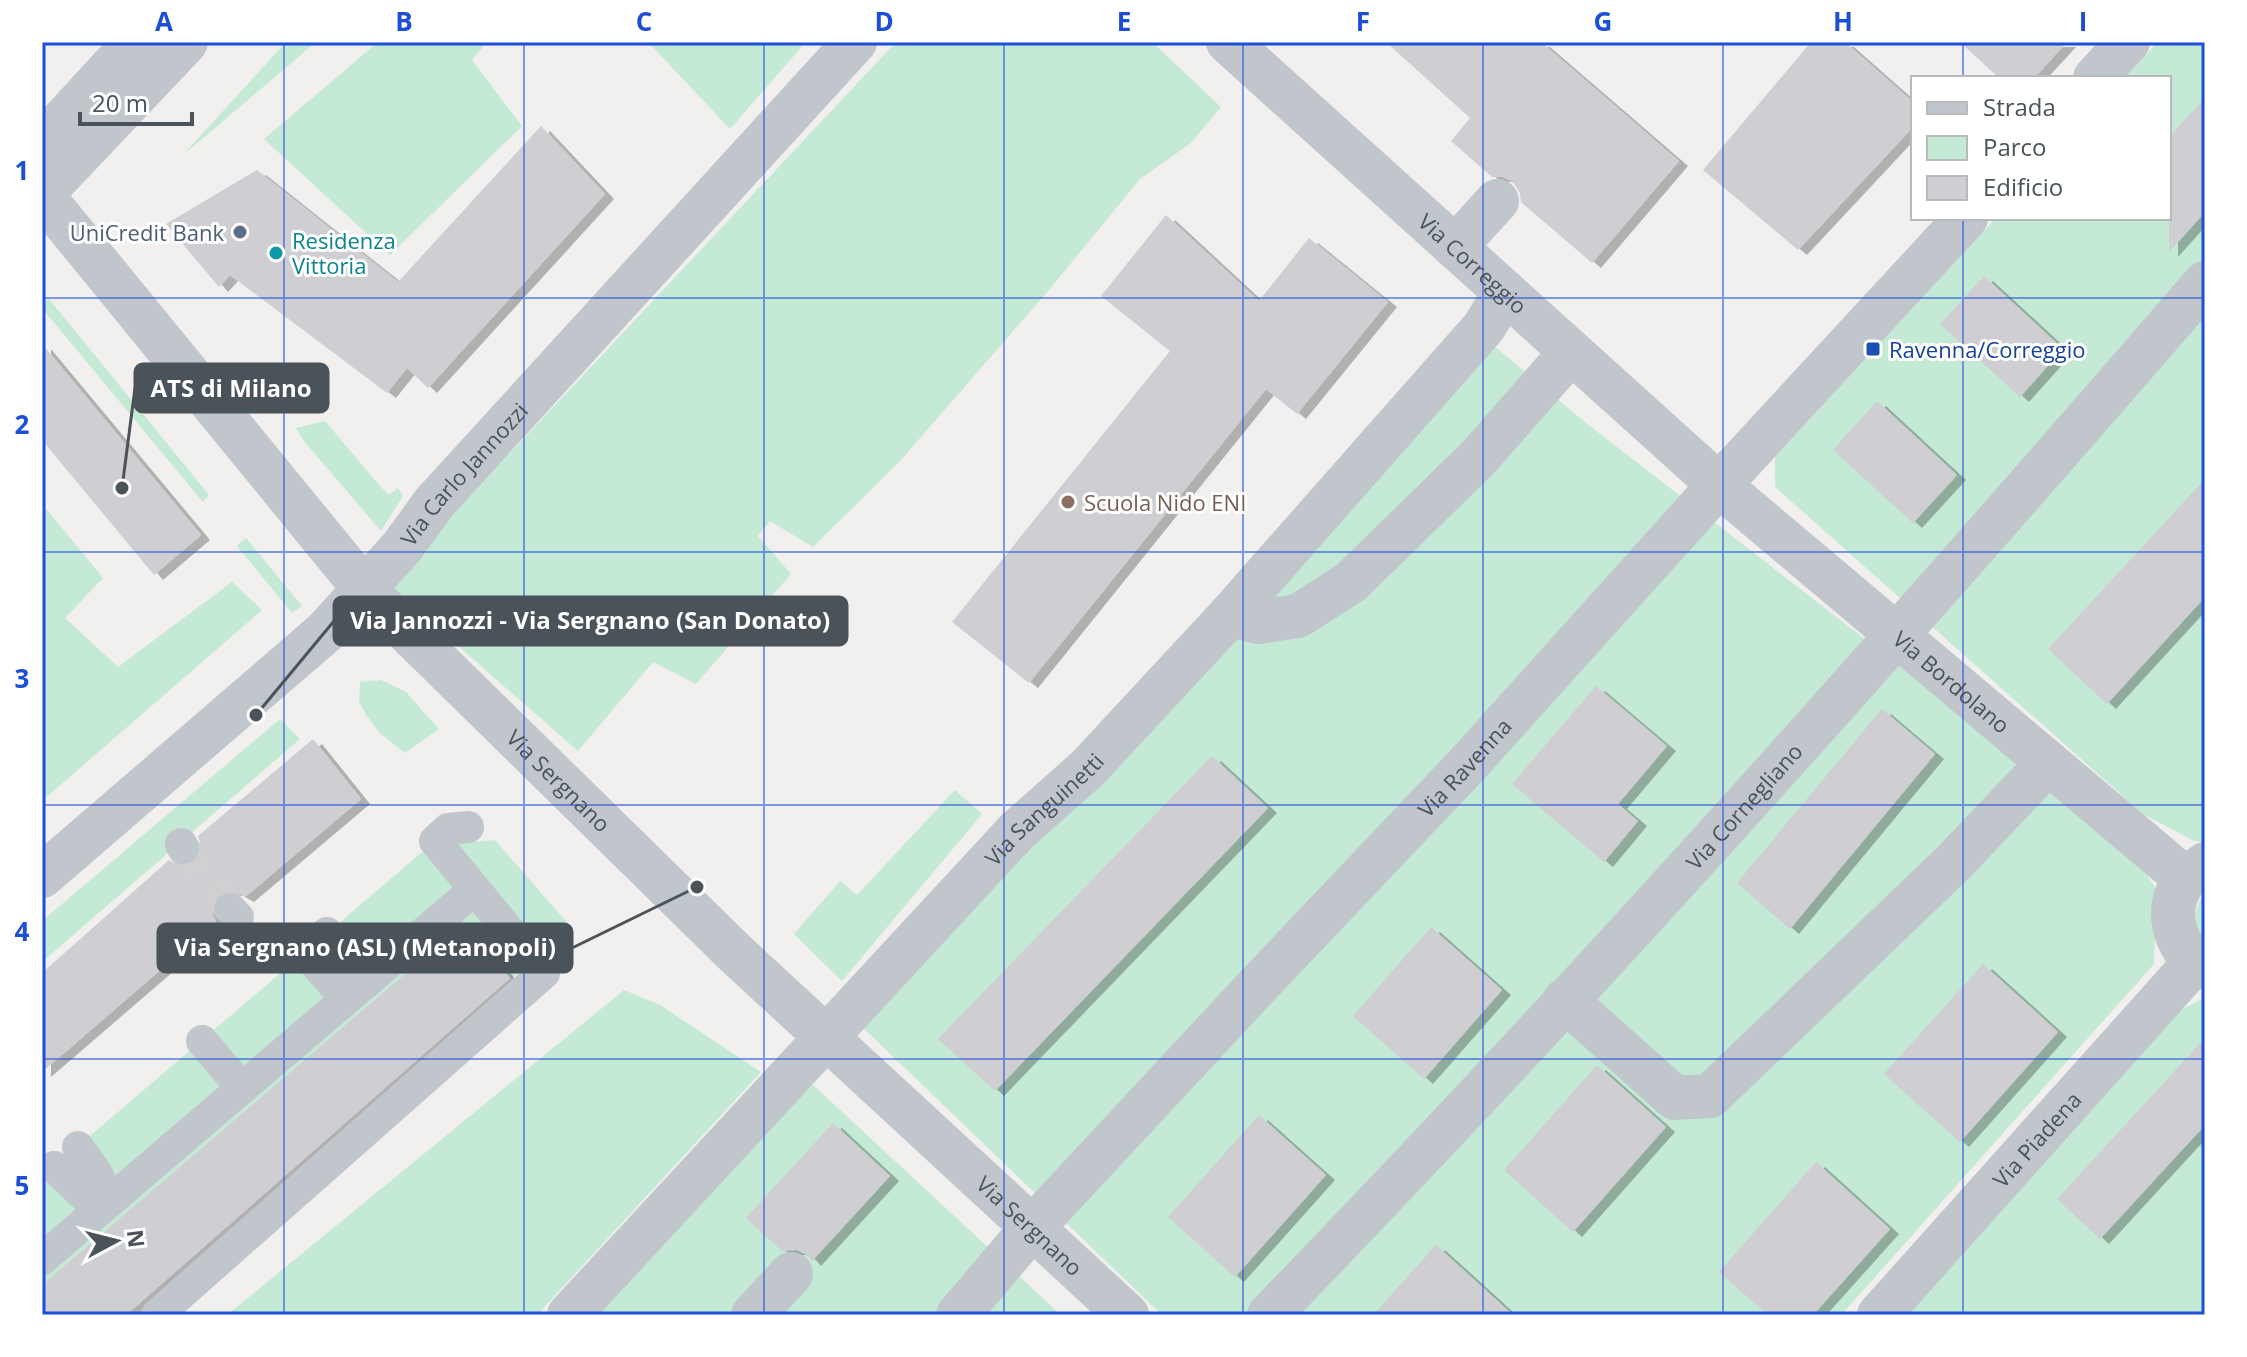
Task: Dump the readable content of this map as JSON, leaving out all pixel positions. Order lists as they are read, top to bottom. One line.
{"streets":{"street":["Via Correggio","Via Carlo Jannozzi","Via Bordolano","Via Ravenna","Via Sergnano","Via Cornegliano","Via Sanguinetti","Via Piadena"]},"crossings":[["Via Correggio","Via Bordolano"],["Via Correggio","Via Ravenna"],["Via Correggio","Via Sanguinetti"],["Via Carlo Jannozzi","Via Sergnano"],["Via Bordolano","Via Ravenna"],["Via Bordolano","Via Cornegliano"],["Via Ravenna","Via Sergnano"],["Via Sergnano","Via Sanguinetti"]],"places":{"other":["UniCredit Bank","Residenza Vittoria","ATS di Milano","Scuola Nido ENI","Via Jannozzi - Via Sergnano (San Donato)","Via Sergnano (ASL) (Metanopoli)"],"transit":["Ravenna/Correggio"]},"legend":["Strada","Parco","Edificio"],"scale_bar":"20 m","north":"right","grid":{"columns":["A","B","C","D","E","F","G","H","I"],"rows":["1","2","3","4","5"]}}
